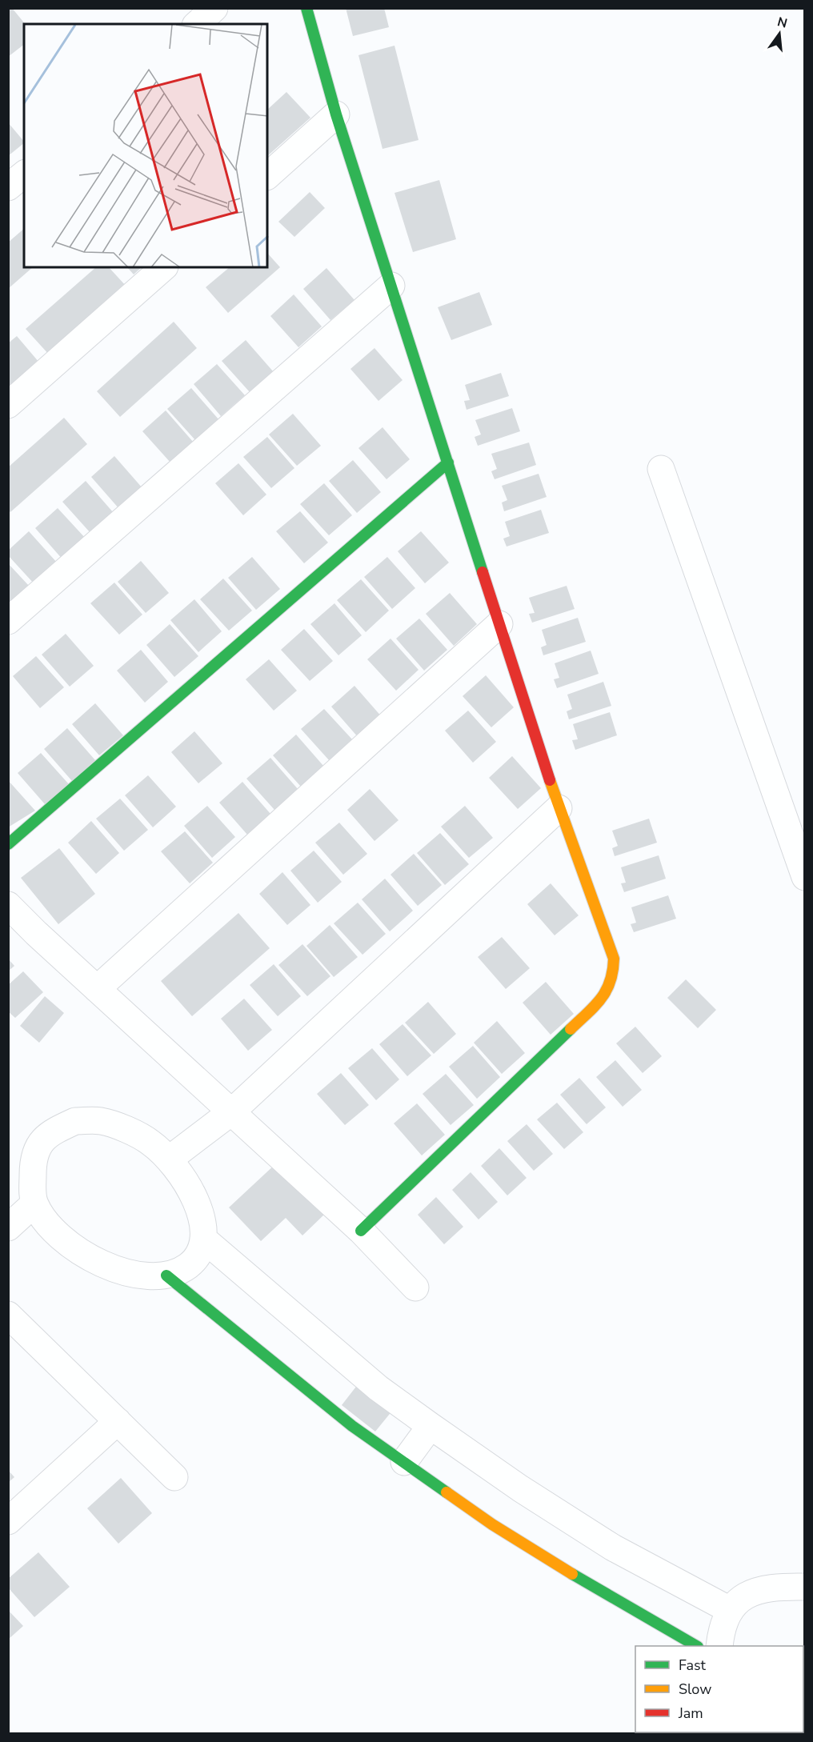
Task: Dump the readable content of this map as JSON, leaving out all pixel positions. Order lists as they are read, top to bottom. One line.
{"legend":["Fast","Slow","Jam"],"north":"top"}
